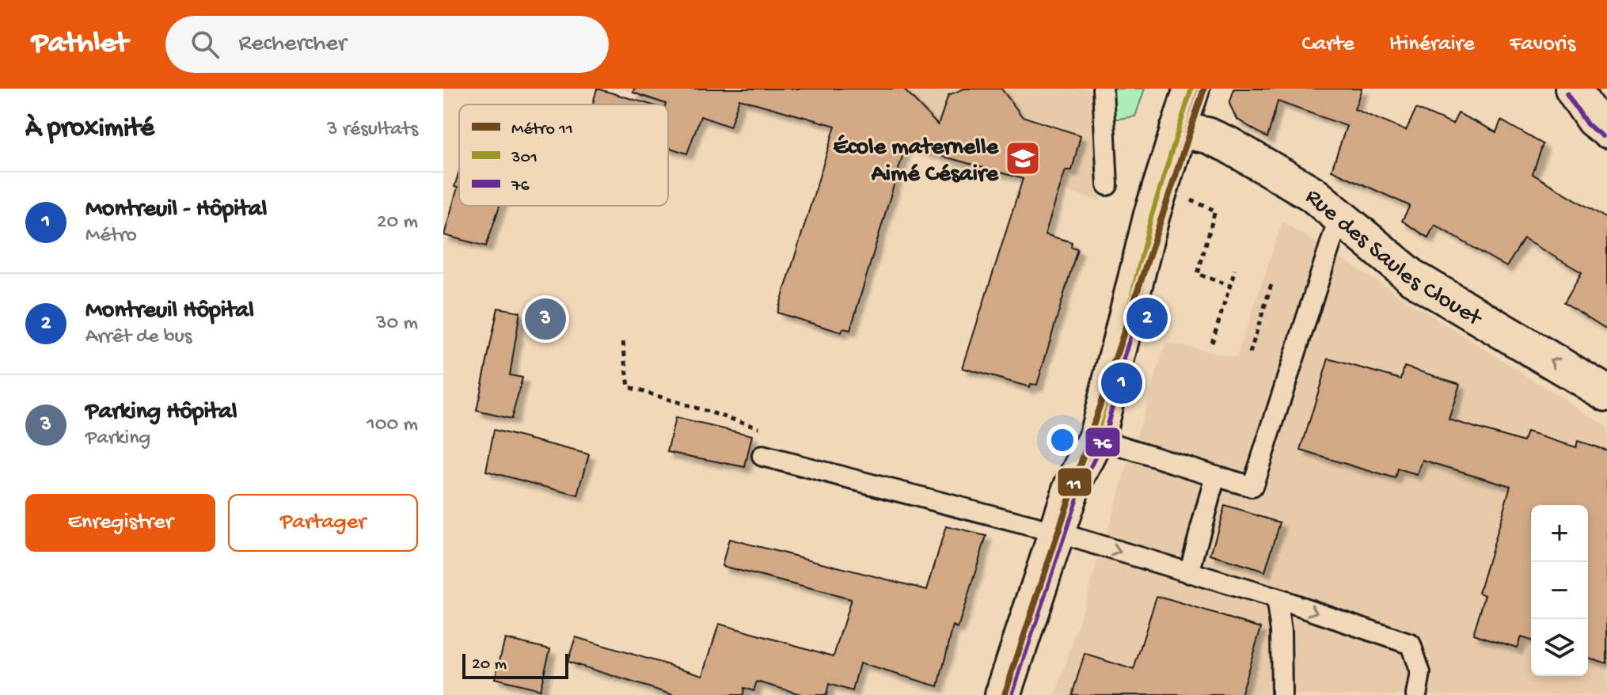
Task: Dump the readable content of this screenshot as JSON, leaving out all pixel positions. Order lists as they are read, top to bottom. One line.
{"streets":{"main road":["Rue des Saules Clouet"]},"one_way":["Rue des Saules Clouet"],"places":{"school or university":["École maternelle Aimé Césaire"]},"lines":["metro line 11","transit line 301","transit line 76"],"legend":["Métro 11","301","76"],"scale_bar":"20 m","page":{"header":"Pathlet","search":"Rechercher","nav":["Carte","Itinéraire","Favoris"],"heading":["À proximité","3 résultats"],"list":[{"mark":"1","name":"Montreuil - Hôpital","note":"Métro","value":"20 m"},{"mark":"2","name":"Montreuil Hôpital","note":"Arrêt de bus","value":"30 m"},{"mark":"3","name":"Parking Hôpital","note":"Parking","value":"100 m"}],"pins":["2","3","1"],"buttons":["Enregistrer","Partager"],"map_buttons":["+","−"],"scale":"20 m"}}
